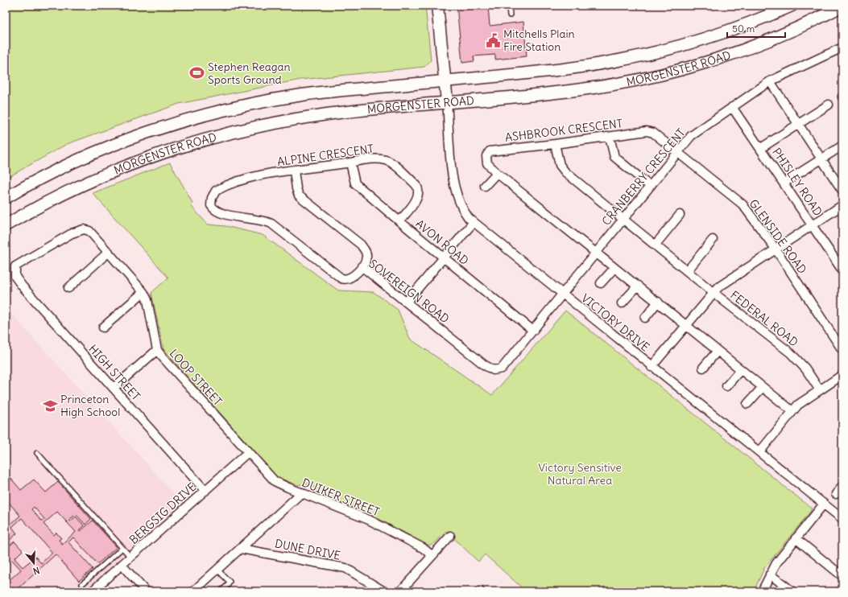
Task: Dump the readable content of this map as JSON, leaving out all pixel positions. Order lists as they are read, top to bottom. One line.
{"streets":{"main road":["MORGENSTER ROAD"],"street":["ASHBROOK CRESCENT","ALPINE CRESCENT","CRANBERRY CRESCENT","PHISLEY ROAD","GLENSIDE ROAD","AVON ROAD","SOVEREIGN ROAD","FEDERAL ROAD","VICTORY DRIVE","HIGH STREET","LOOP STREET","DUIKER STREET","BERGSIG DRIVE","DUNE DRIVE"]},"crossings":[["MORGENSTER ROAD","VICTORY DRIVE"],["ASHBROOK CRESCENT","CRANBERRY CRESCENT"],["ASHBROOK CRESCENT","GLENSIDE ROAD"],["ASHBROOK CRESCENT","FEDERAL ROAD"],["ALPINE CRESCENT","AVON ROAD"],["ALPINE CRESCENT","SOVEREIGN ROAD"],["CRANBERRY CRESCENT","PHISLEY ROAD"],["CRANBERRY CRESCENT","GLENSIDE ROAD"],["CRANBERRY CRESCENT","AVON ROAD"],["CRANBERRY CRESCENT","SOVEREIGN ROAD"],["CRANBERRY CRESCENT","FEDERAL ROAD"],["CRANBERRY CRESCENT","VICTORY DRIVE"],["HIGH STREET","LOOP STREET"],["HIGH STREET","BERGSIG DRIVE"],["LOOP STREET","DUIKER STREET"],["LOOP STREET","BERGSIG DRIVE"],["DUIKER STREET","BERGSIG DRIVE"],["DUIKER STREET","DUNE DRIVE"]],"parks":["Victory Sensitive Natural Area"],"places":{"public building":["Mitchells Plain Fire Station"],"sports":["Stephen Reagan Sports Ground"],"school or university":["Princeton High School"]},"scale_bar":"50 m","north":"bottom"}
